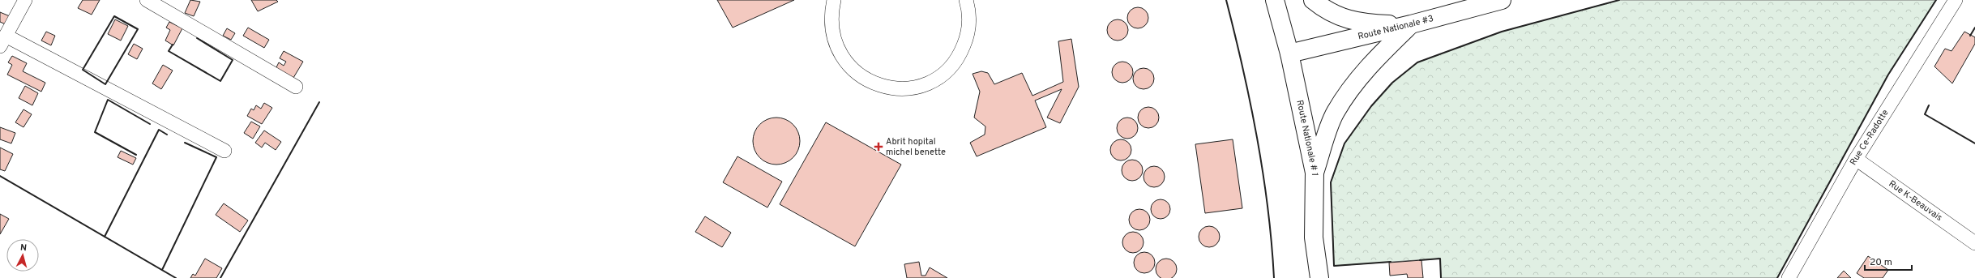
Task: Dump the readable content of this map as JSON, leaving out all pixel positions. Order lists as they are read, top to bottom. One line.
{"streets":{"main road":["Route Nationale #3","Route Nationale # 1"],"street":["Rue Ce-Radotte","Rue K-Beauvais"]},"crossings":[["Route Nationale #3","Route Nationale # 1"],["Rue Ce-Radotte","Rue K-Beauvais"]],"places":{"health":["Abrit hopital michel benette"]},"scale_bar":"20 m","north":"top"}
